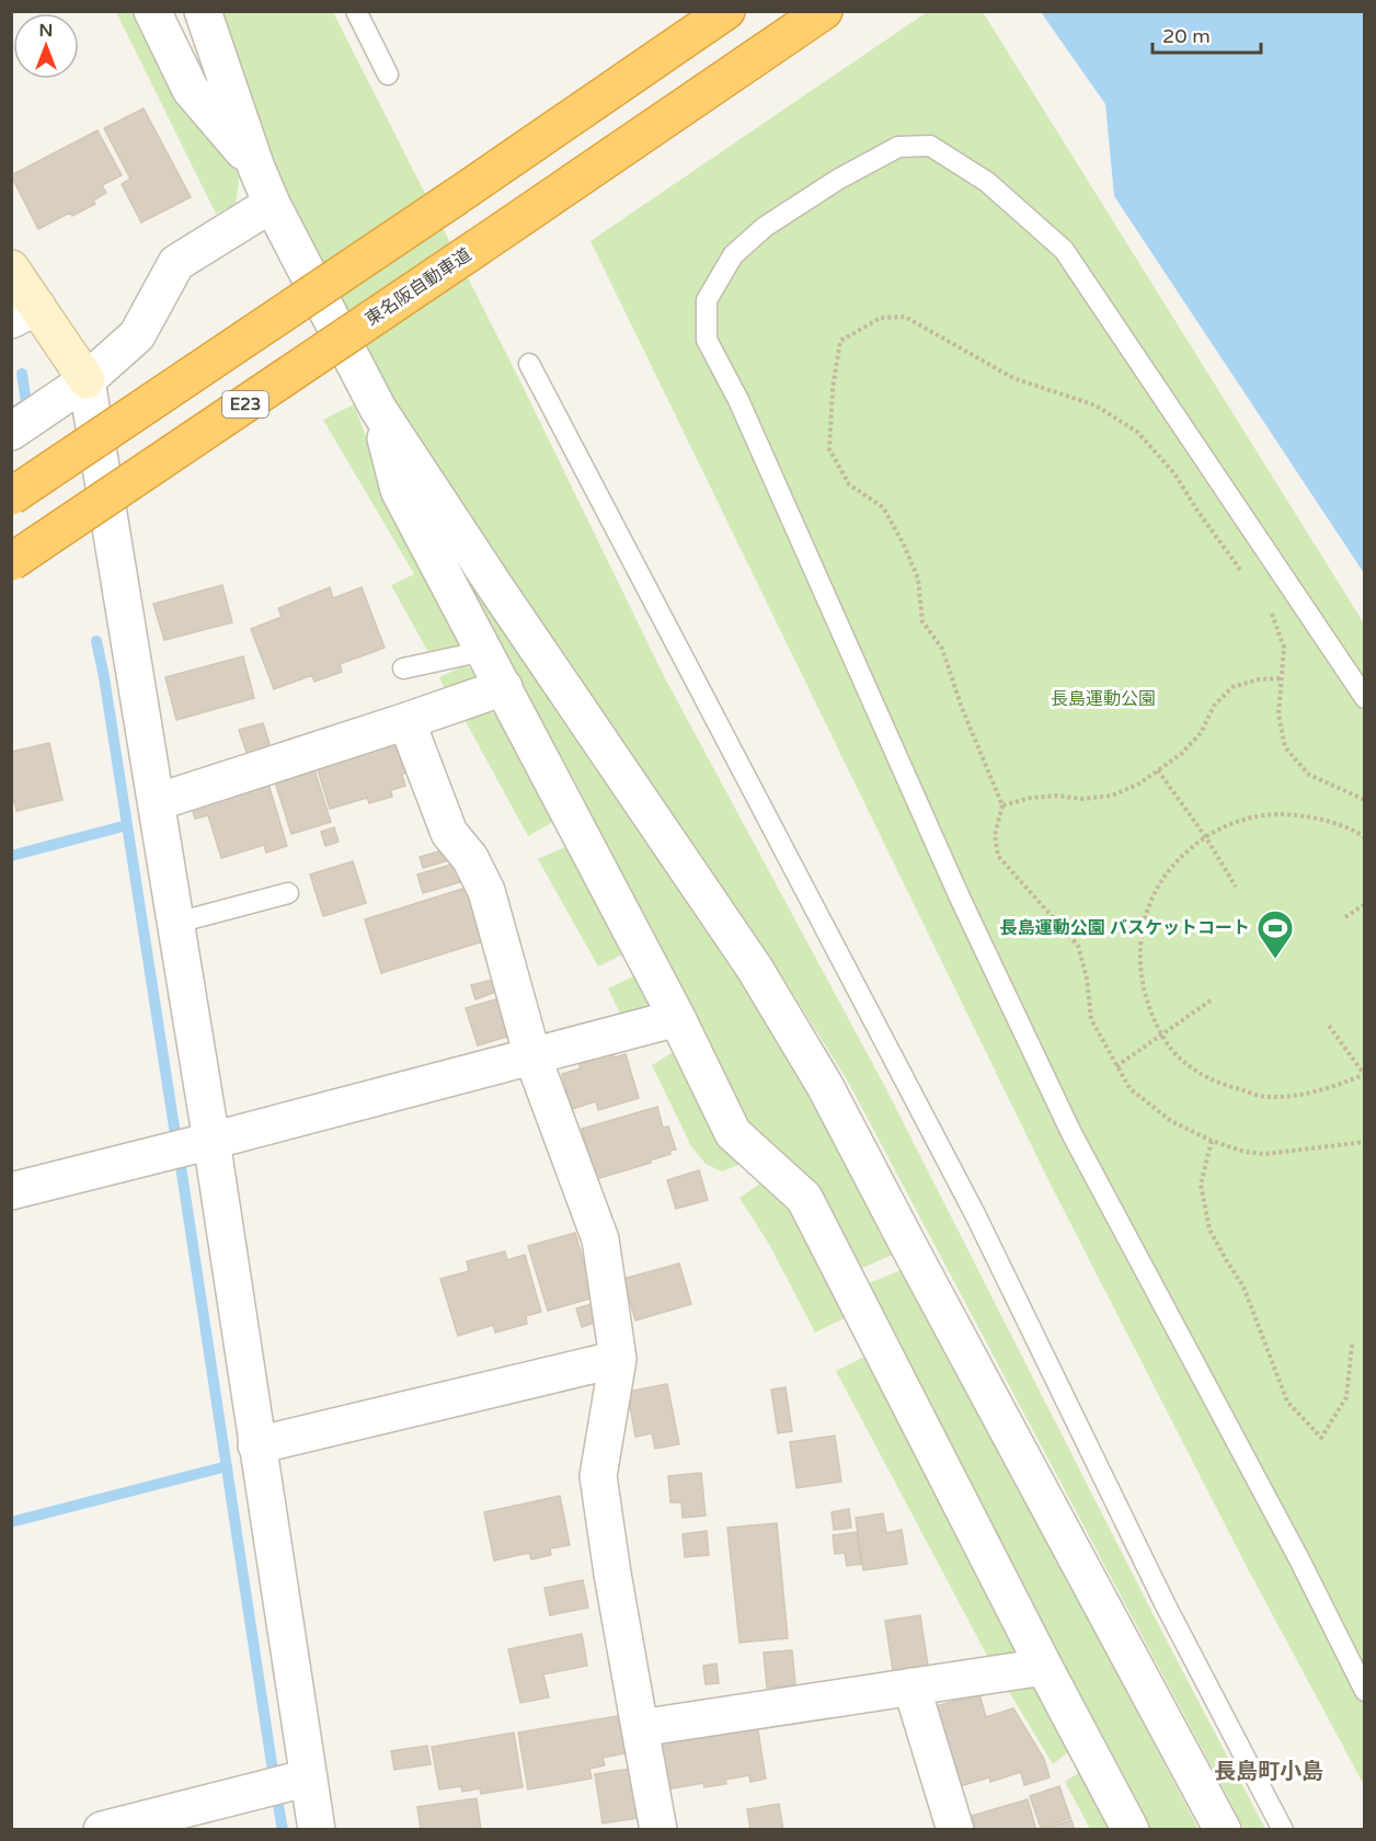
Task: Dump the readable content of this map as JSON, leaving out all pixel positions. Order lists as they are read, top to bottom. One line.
{"streets":{"highway":["東名阪自動車道","E23"]},"districts":["長島町小島"],"parks":["長島運動公園"],"places":{"sports":["長島運動公園 バスケットコート"]},"scale_bar":"20 m","north":"top"}
